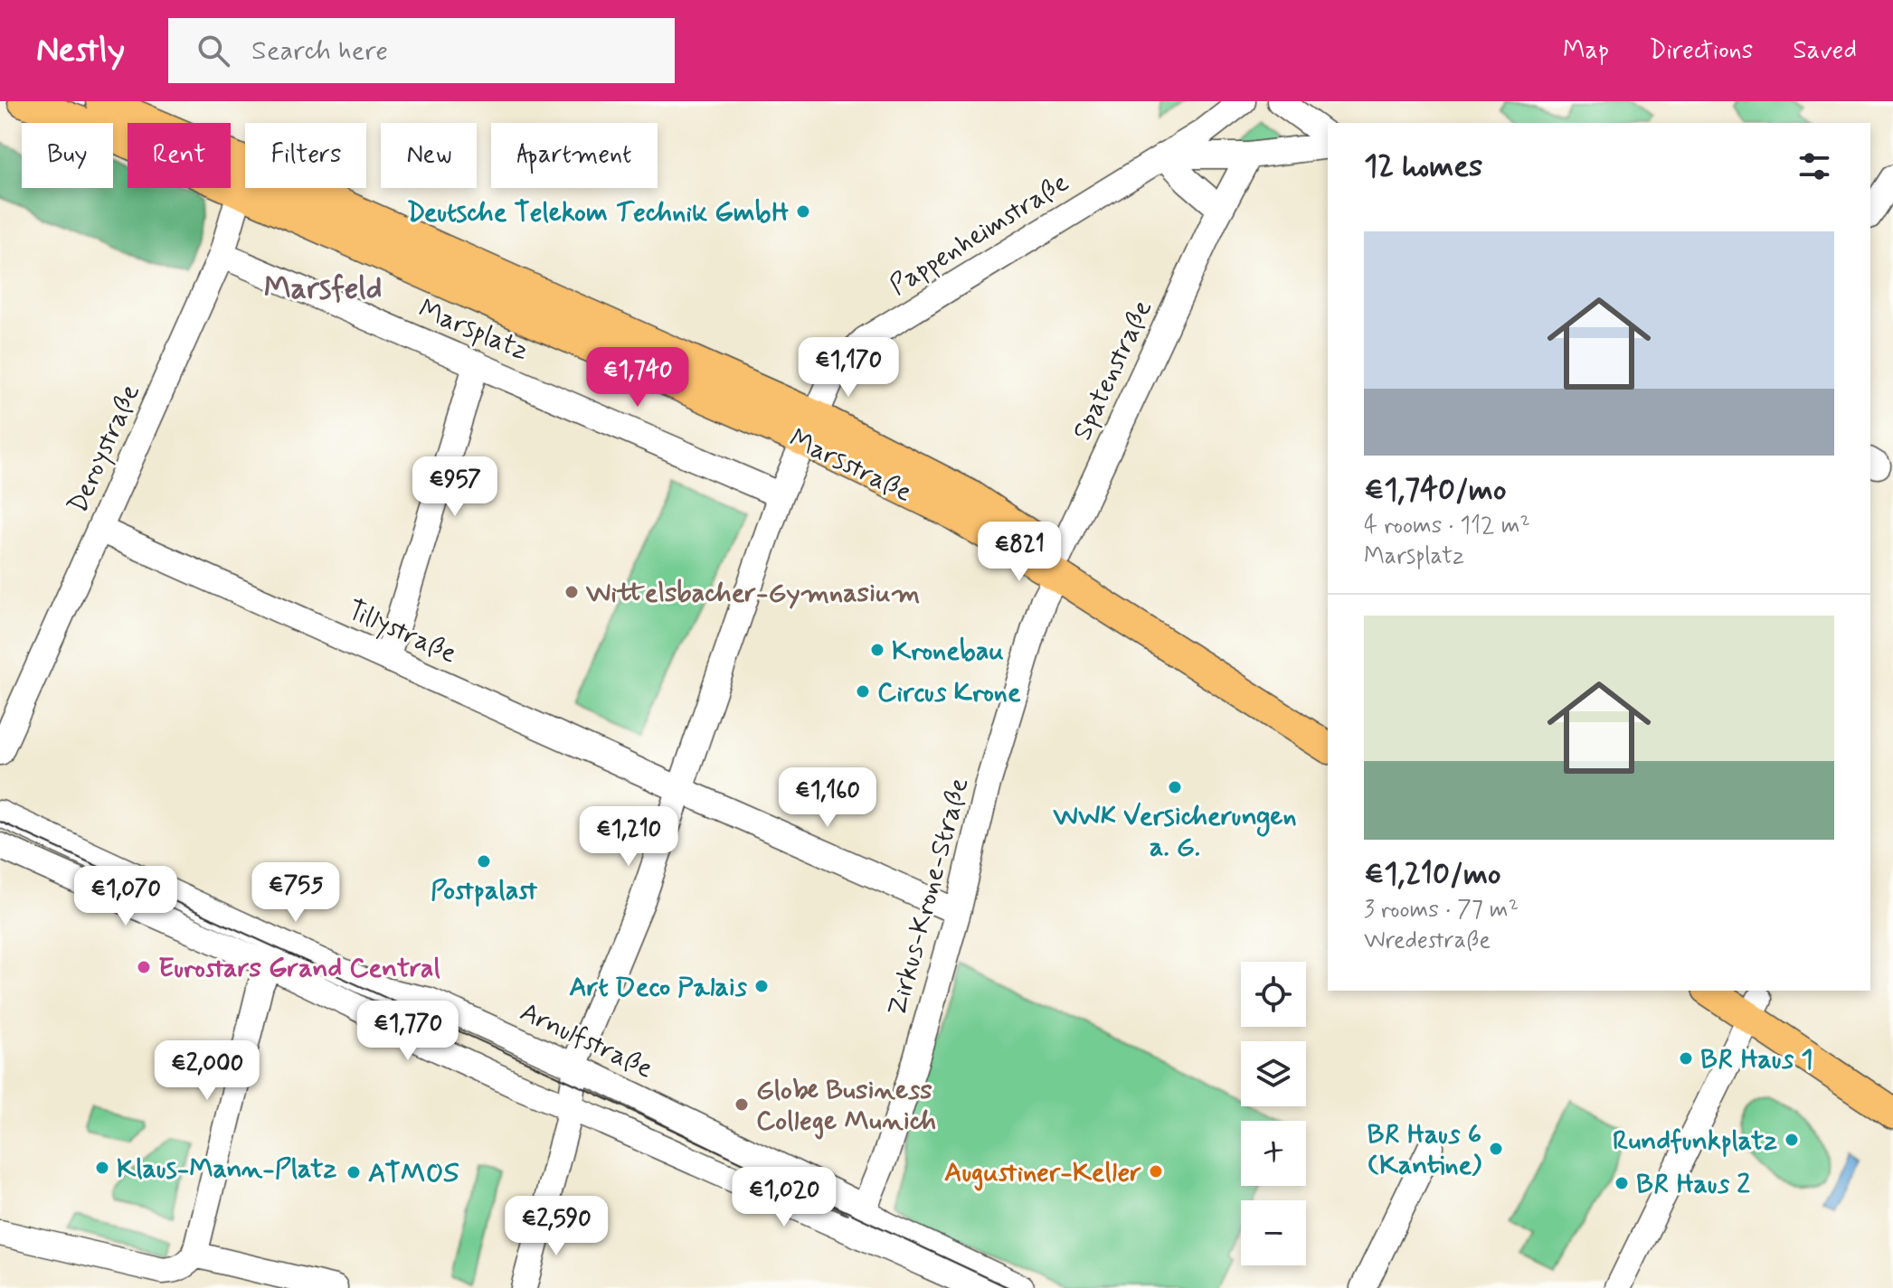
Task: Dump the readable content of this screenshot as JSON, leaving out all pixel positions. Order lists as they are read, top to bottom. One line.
{"streets":{"main road":["Marsstraße"],"street":["Pappenheimstraße","Marsplatz","Spatenstraße","Deroystraße","Tillystraße","Zirkus-Krone-Straße","Arnulfstraße"]},"crossings":[["Pappenheimstraße","Marsplatz"],["Pappenheimstraße","Marsstraße"],["Pappenheimstraße","Tillystraße"],["Pappenheimstraße","Arnulfstraße"],["Marsplatz","Deroystraße"],["Spatenstraße","Marsstraße"],["Spatenstraße","Zirkus-Krone-Straße"],["Deroystraße","Marsstraße"],["Deroystraße","Tillystraße"],["Marsstraße","Zirkus-Krone-Straße"],["Tillystraße","Zirkus-Krone-Straße"],["Zirkus-Krone-Straße","Arnulfstraße"]],"districts":["Marsfeld"],"places":["Deutsche Telekom Technik GmbH","Wittelsbacher-Gymnasium","Kronebau","Circus Krone","WWK Versicherungen a. G.","Postpalast","Eurostars Grand Central","Art Deco Palais","BR Haus 1","Globe Business College Munich","Rundfunkplatz","BR Haus 6 (Kantine)","Klaus-Mann-Platz","Augustiner-Keller","ATMOS","BR Haus 2"],"page":{"header":"Nestly","search":"Search here","nav":["Map","Directions","Saved"],"chip":["Buy","Rent","Filters","New","Apartment"],"heading":"12 homes","list":[{"name":"€1,740/mo","note":"4 rooms · 112 m² · Marsplatz"},{"name":"€1,210/mo","note":"3 rooms · 77 m² · Wredestraße"}],"price":["€1,170","€1,740","€957","€821","€1,160","€1,210","€755","€1,070","€1,770","€2,000","€1,020","€2,590"],"map_buttons":["+","−"]}}
